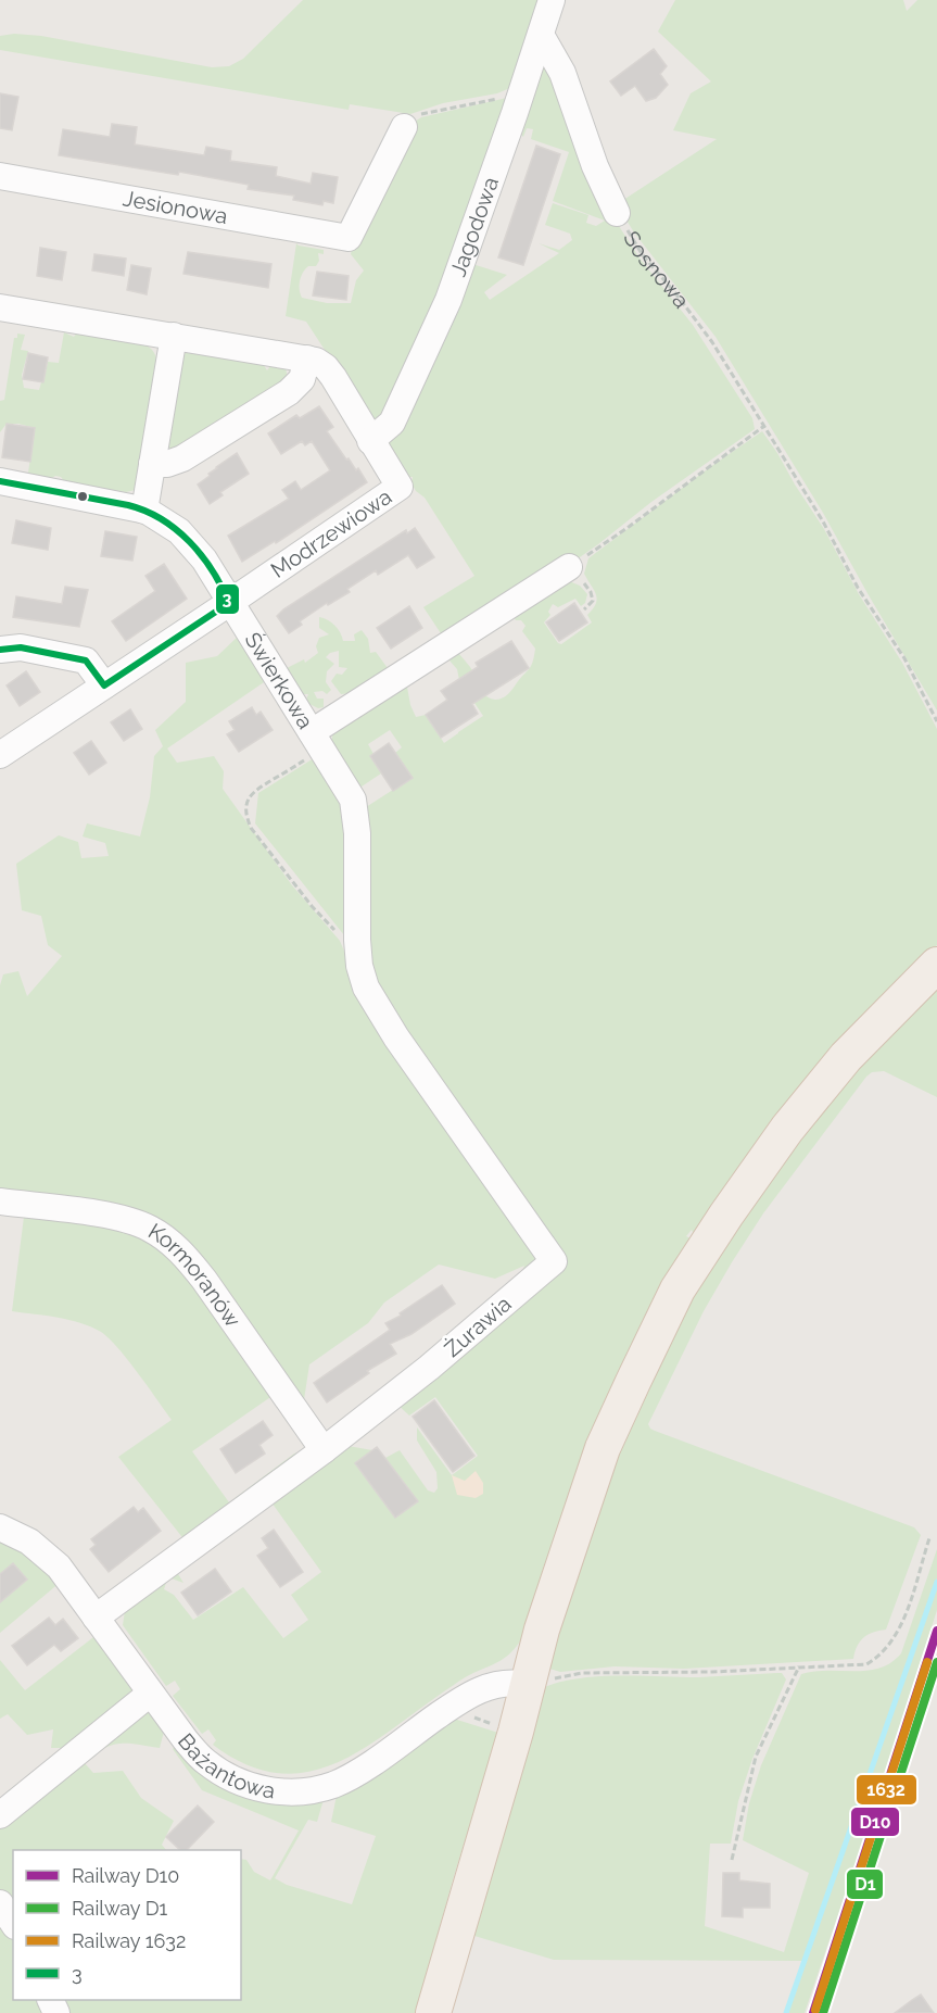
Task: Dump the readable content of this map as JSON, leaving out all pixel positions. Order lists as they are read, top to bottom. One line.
{"streets":{"street":["Jesionowa","Jagodowa","Sosnowa","Modrzewiowa","Świerkowa","Kormoranów","Żurawia","Bażantowa"]},"crossings":[["Jagodowa","Sosnowa"],["Jagodowa","Modrzewiowa"],["Modrzewiowa","Świerkowa"],["Świerkowa","Żurawia"],["Kormoranów","Żurawia"],["Żurawia","Bażantowa"]],"lines":["transit line 3","rail line D10","rail line D1","rail line 1632"],"legend":["Railway D10","Railway D1","Railway 1632","3"]}
